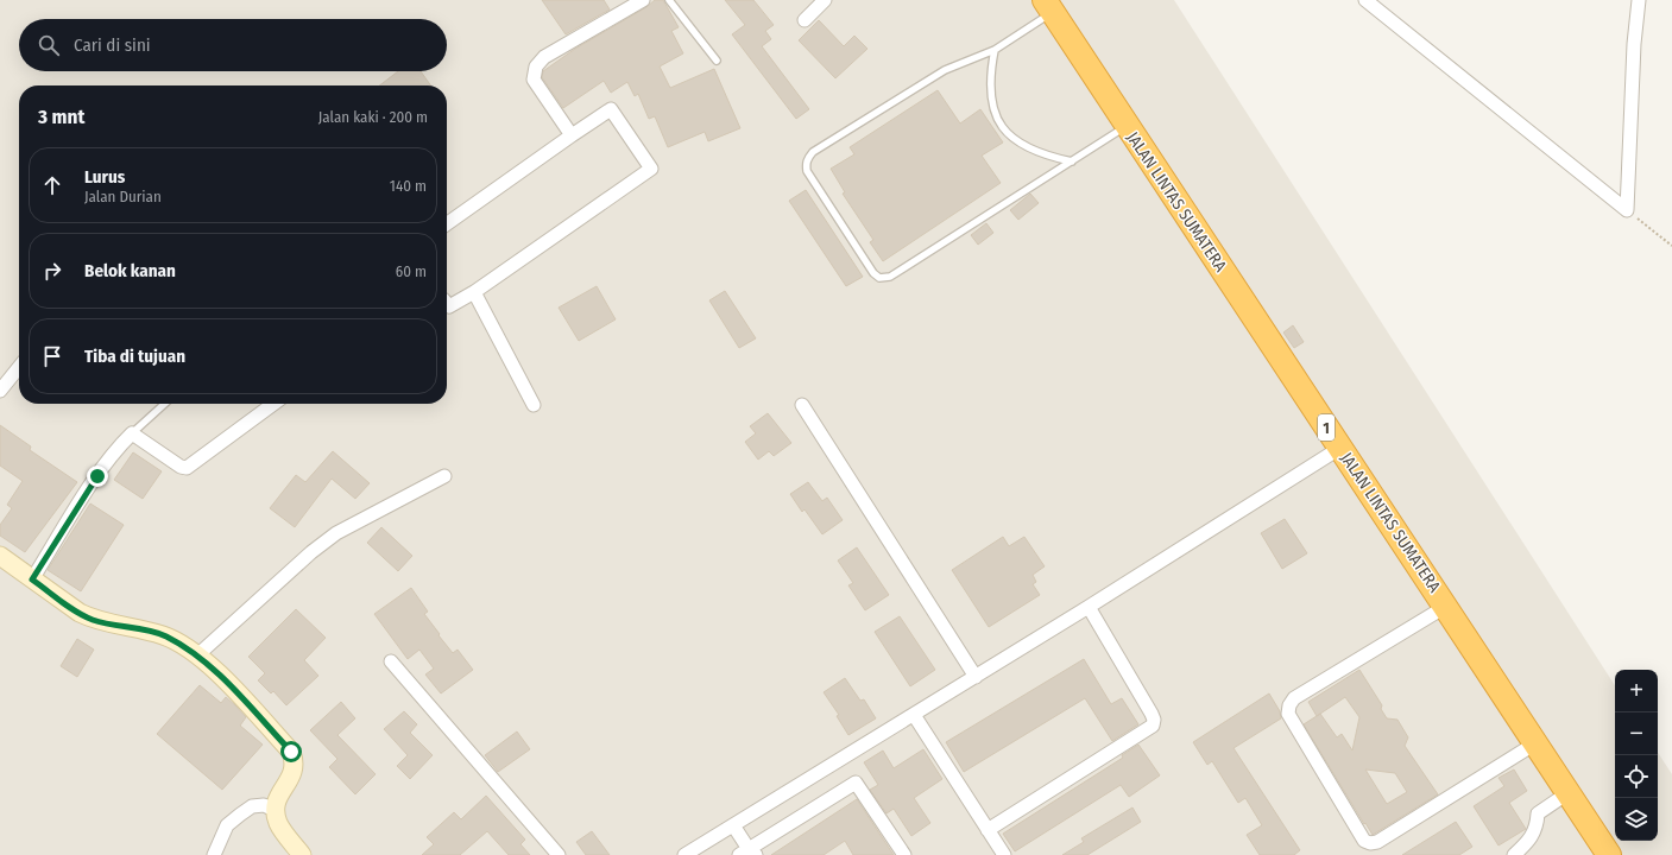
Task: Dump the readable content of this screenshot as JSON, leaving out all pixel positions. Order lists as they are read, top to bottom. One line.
{"streets":{"highway":["JALAN LINTAS SUMATERA","1"]},"page":{"search":"Cari di sini","heading":["3 mnt","Jalan kaki · 200 m"],"list":[["Lurus","Jalan Durian","140 m"],["Belok kanan","60 m"],"Tiba di tujuan"],"map_buttons":["+","−"]}}
